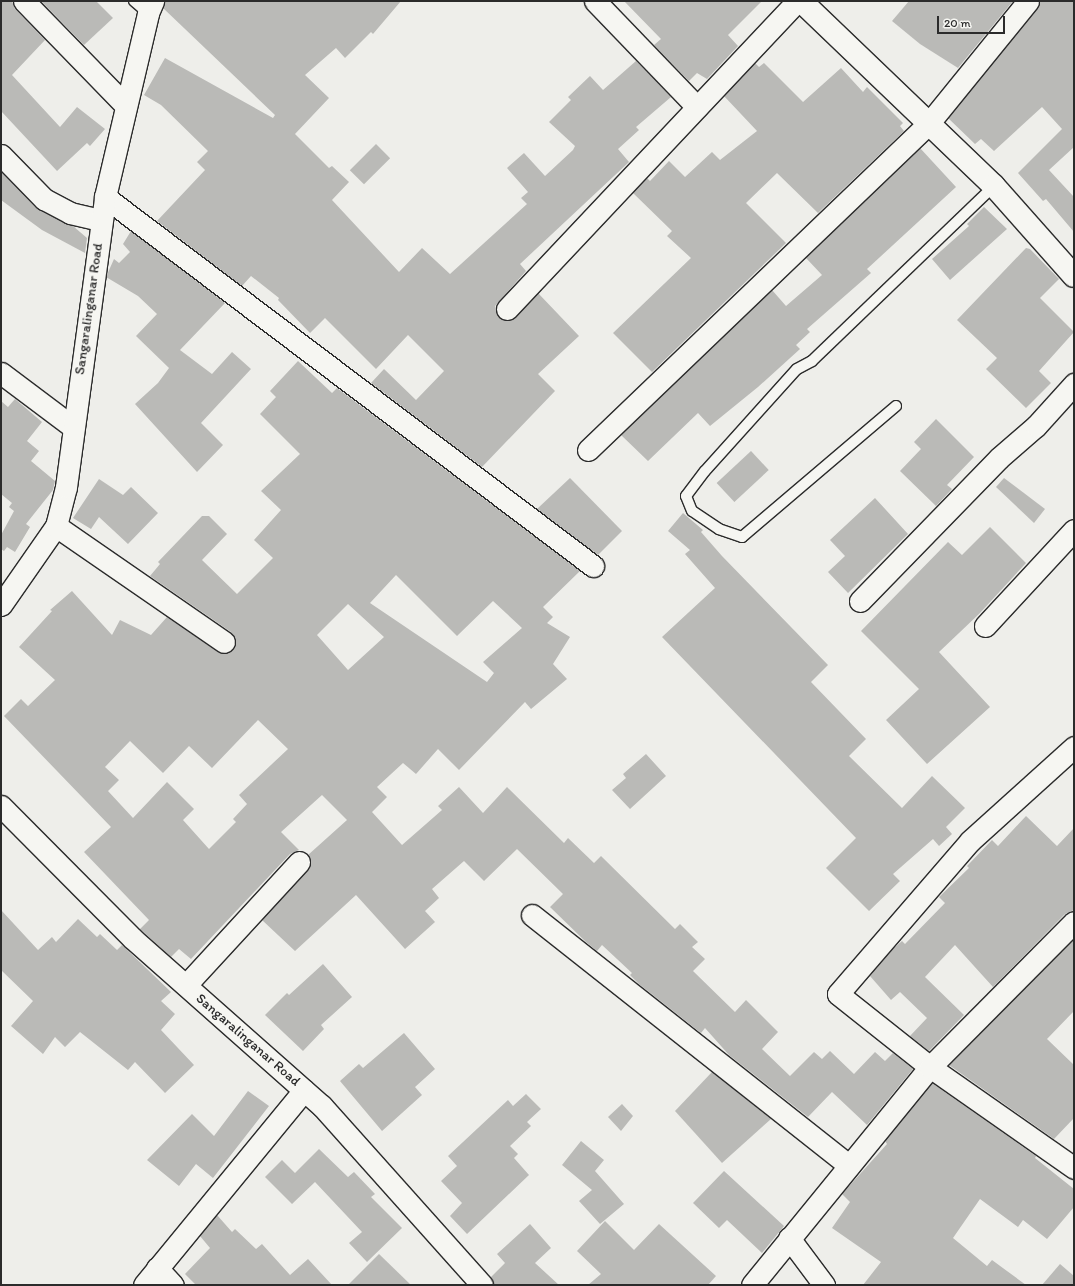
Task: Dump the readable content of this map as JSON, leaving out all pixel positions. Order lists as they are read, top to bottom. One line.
{"streets":{"street":["Sangaralinganar Road"]},"scale_bar":"20 m"}
